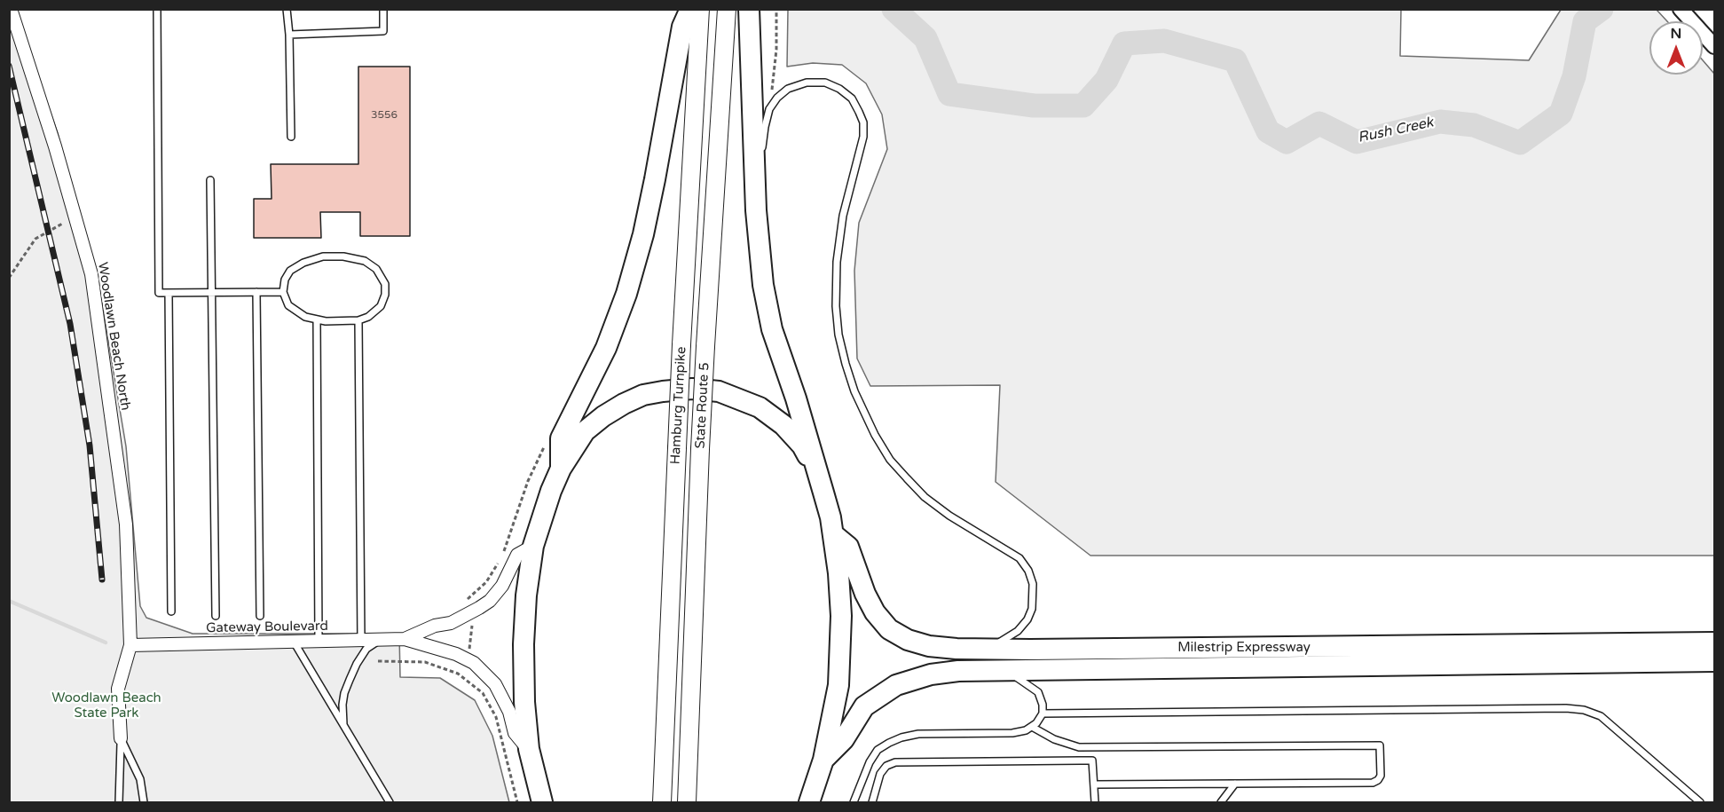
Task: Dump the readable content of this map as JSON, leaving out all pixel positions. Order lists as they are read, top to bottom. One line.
{"streets":{"highway":["Milestrip Expressway"],"main road":["Hamburg Turnpike","State Route 5"],"street":["Woodlawn Beach North","Gateway Boulevard"]},"crossings":[["Woodlawn Beach North","Gateway Boulevard"]],"water":["Rush Creek"],"parks":["Woodlawn Beach State Park"],"house_numbers":["3556"],"north":"top"}
